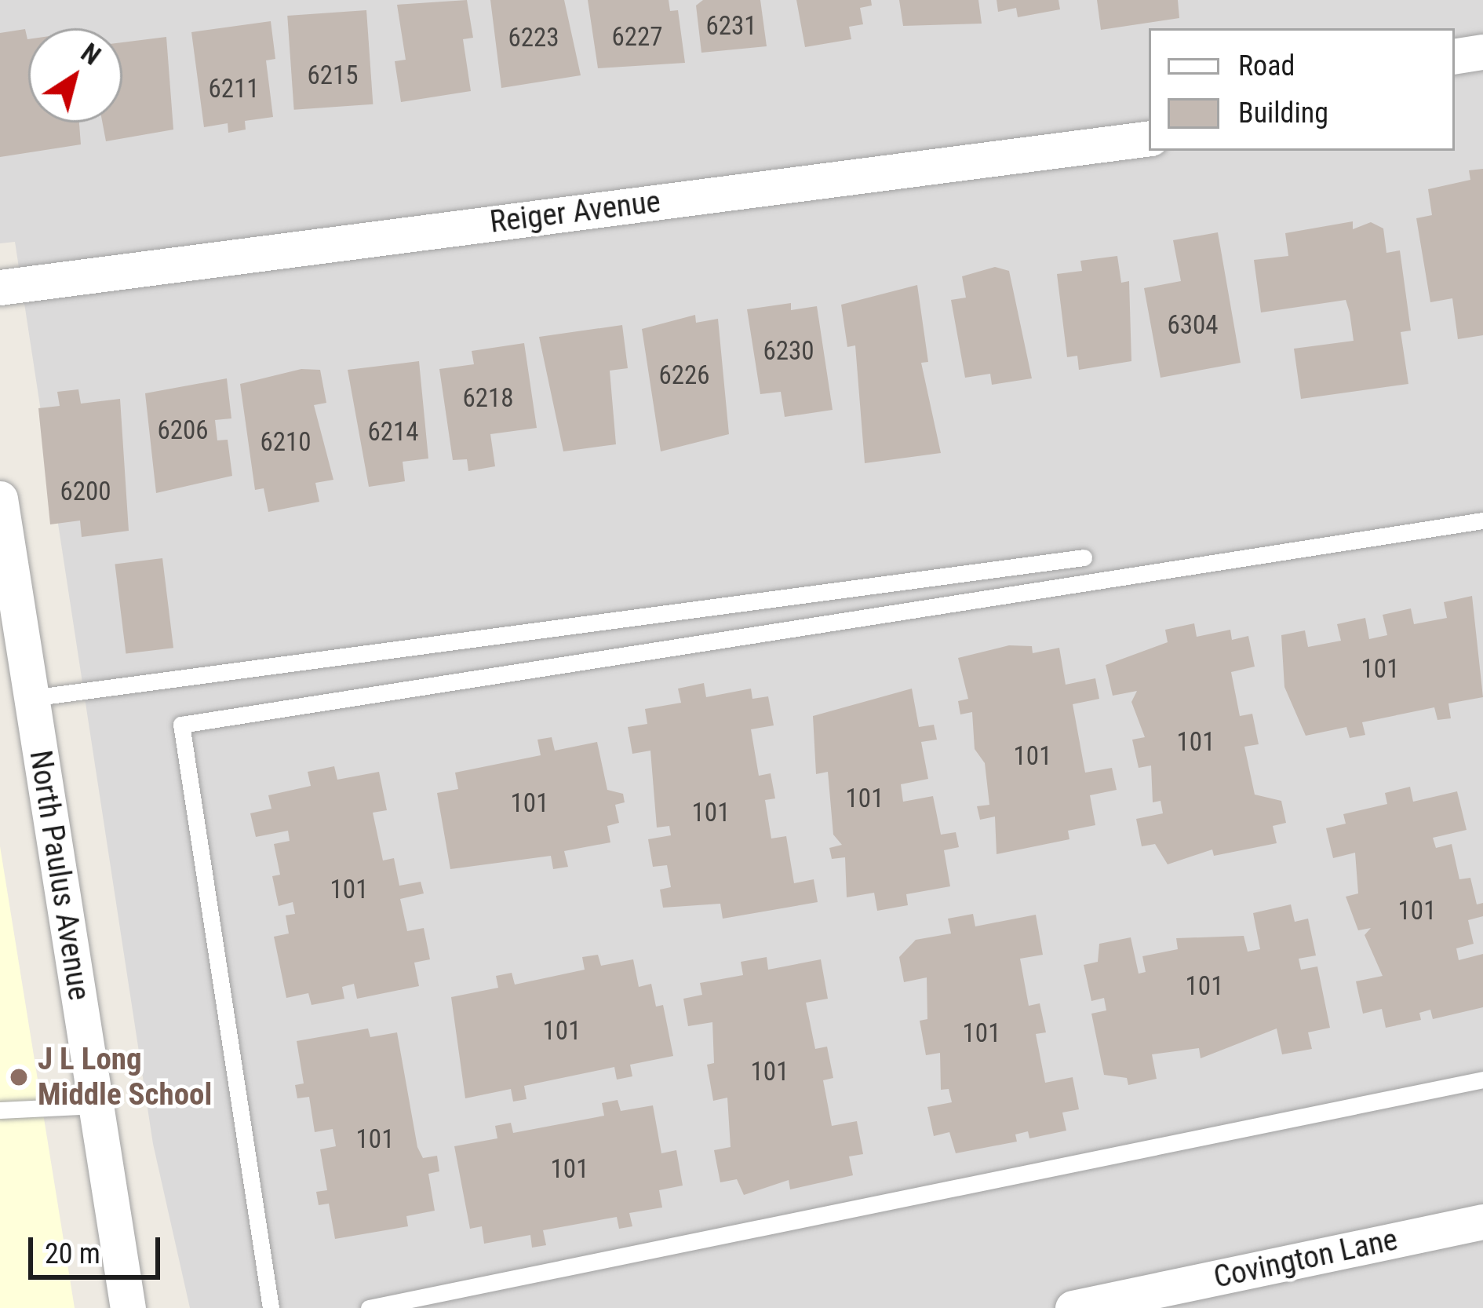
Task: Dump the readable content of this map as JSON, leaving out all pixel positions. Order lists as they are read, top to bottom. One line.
{"streets":{"street":["Reiger Avenue","North Paulus Avenue","Covington Lane"]},"places":["J L Long Middle School"],"house_numbers":["6231","6227","6223","6215","6211","6304","6230","6226","6218","6206","6214","6210","6200","101","101","101","101","101","101","101","101","101","101","101","101","101","101"],"legend":["Road","Building"],"scale_bar":"20 m","north":"top right"}
